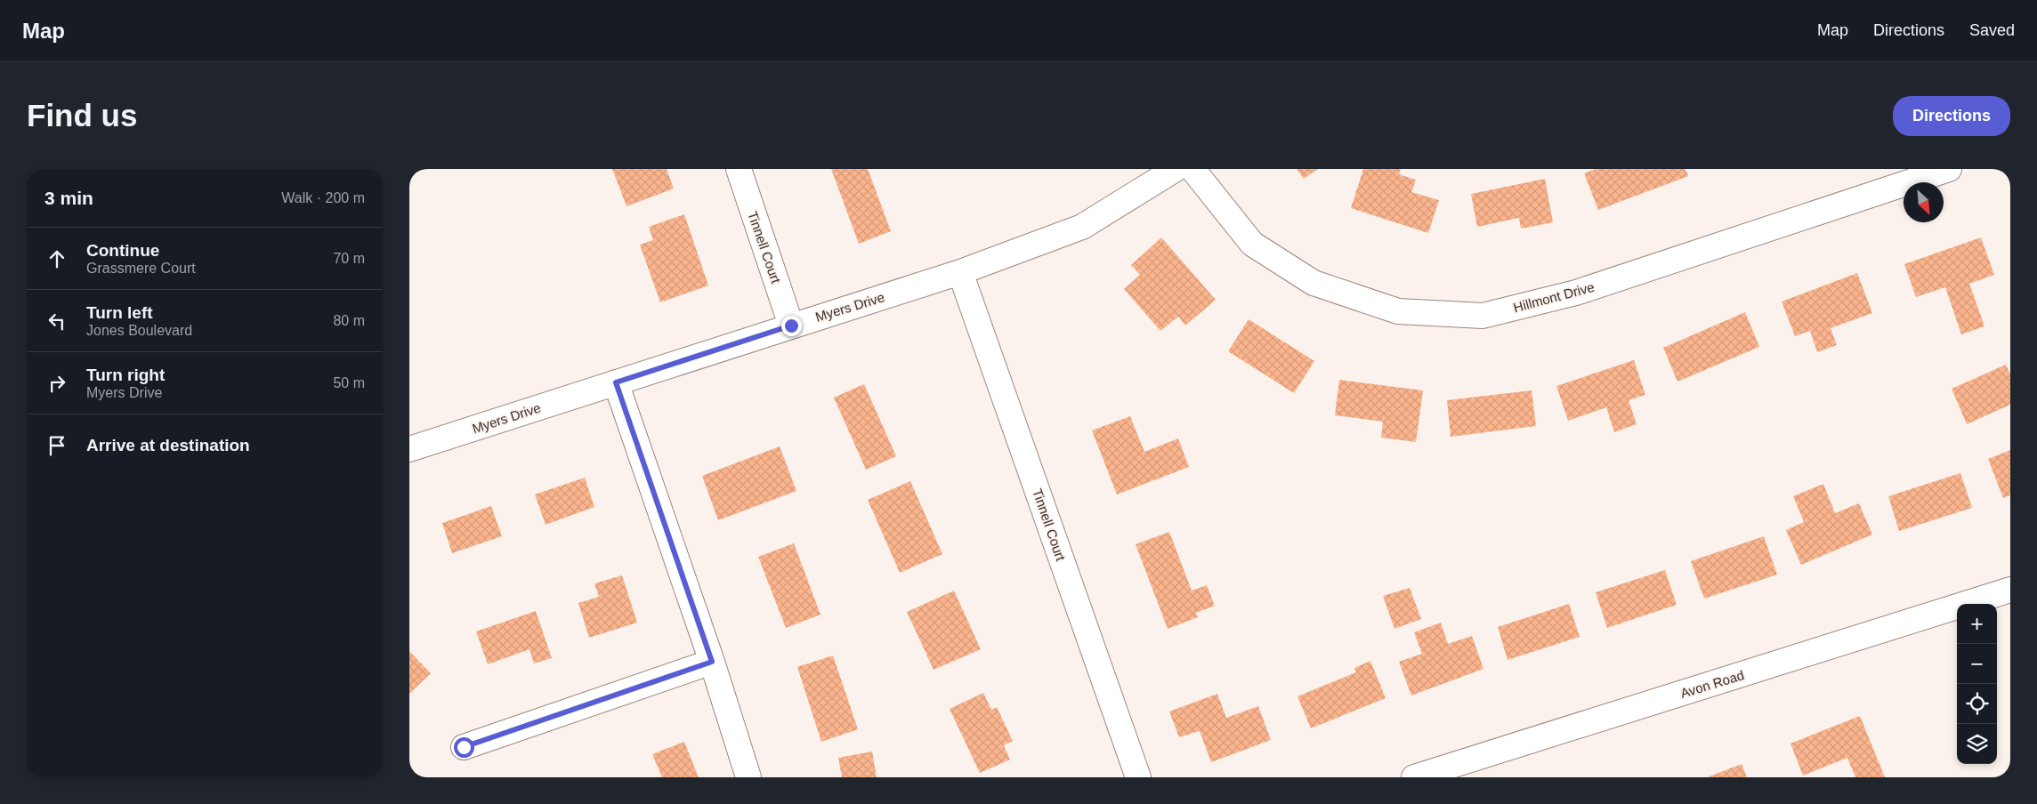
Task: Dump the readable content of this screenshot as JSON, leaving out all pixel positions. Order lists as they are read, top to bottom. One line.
{"streets":{"street":["Tinnell Court","Hillmont Drive","Myers Drive","Avon Road"]},"crossings":[["Tinnell Court","Myers Drive"]],"north":"bottom right","page":{"header":"Map","nav":["Map","Directions","Saved"],"buttons":"Directions","title":"Find us","heading":["3 min","Walk · 200 m"],"list":[["Continue","Grassmere Court","70 m"],["Turn left","Jones Boulevard","80 m"],["Turn right","Myers Drive","50 m"],"Arrive at destination"],"map_buttons":["+","−"]}}
